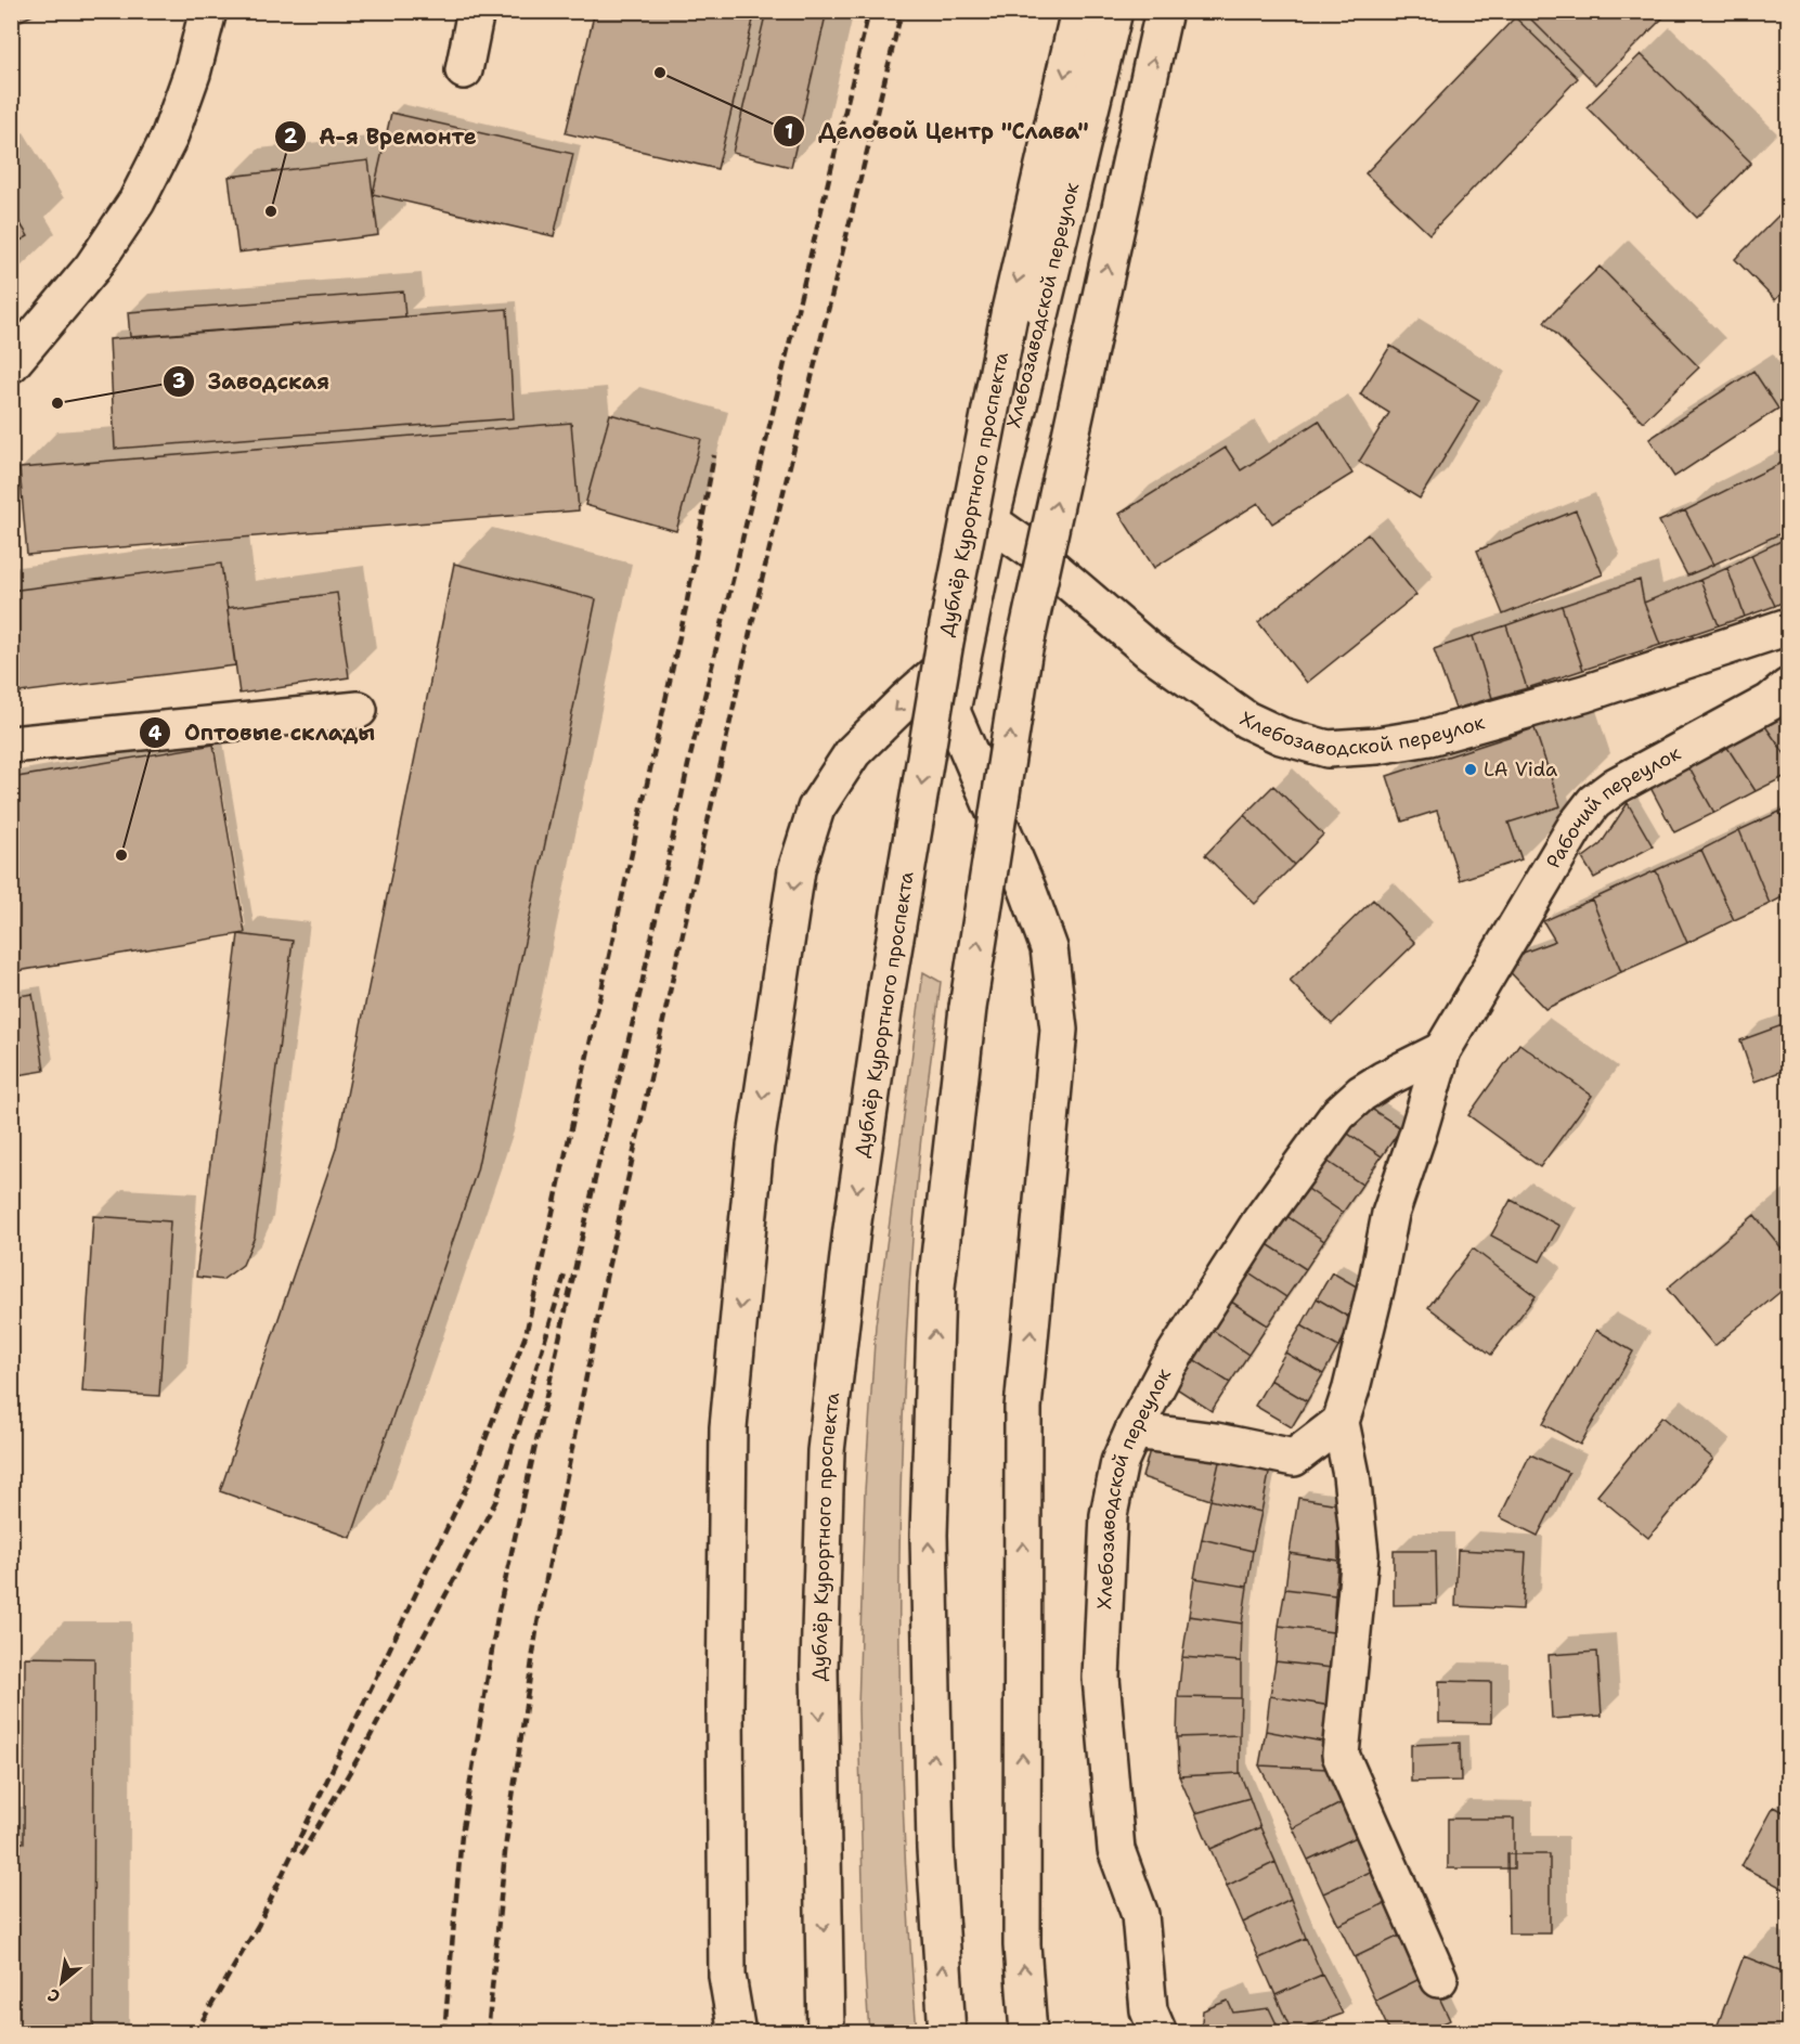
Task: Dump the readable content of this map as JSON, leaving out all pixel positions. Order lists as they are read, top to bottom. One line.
{"streets":{"main road":["Хлебозаводской переулок","Дублёр Курортного проспекта","Рабочий переулок"]},"crossings":[["Хлебозаводской переулок","Рабочий переулок"]],"places":["Деловой Центр \"Слава\"","А-я Времонте","Заводская","LA Vida","Оптовые склады"],"north":"bottom left"}
